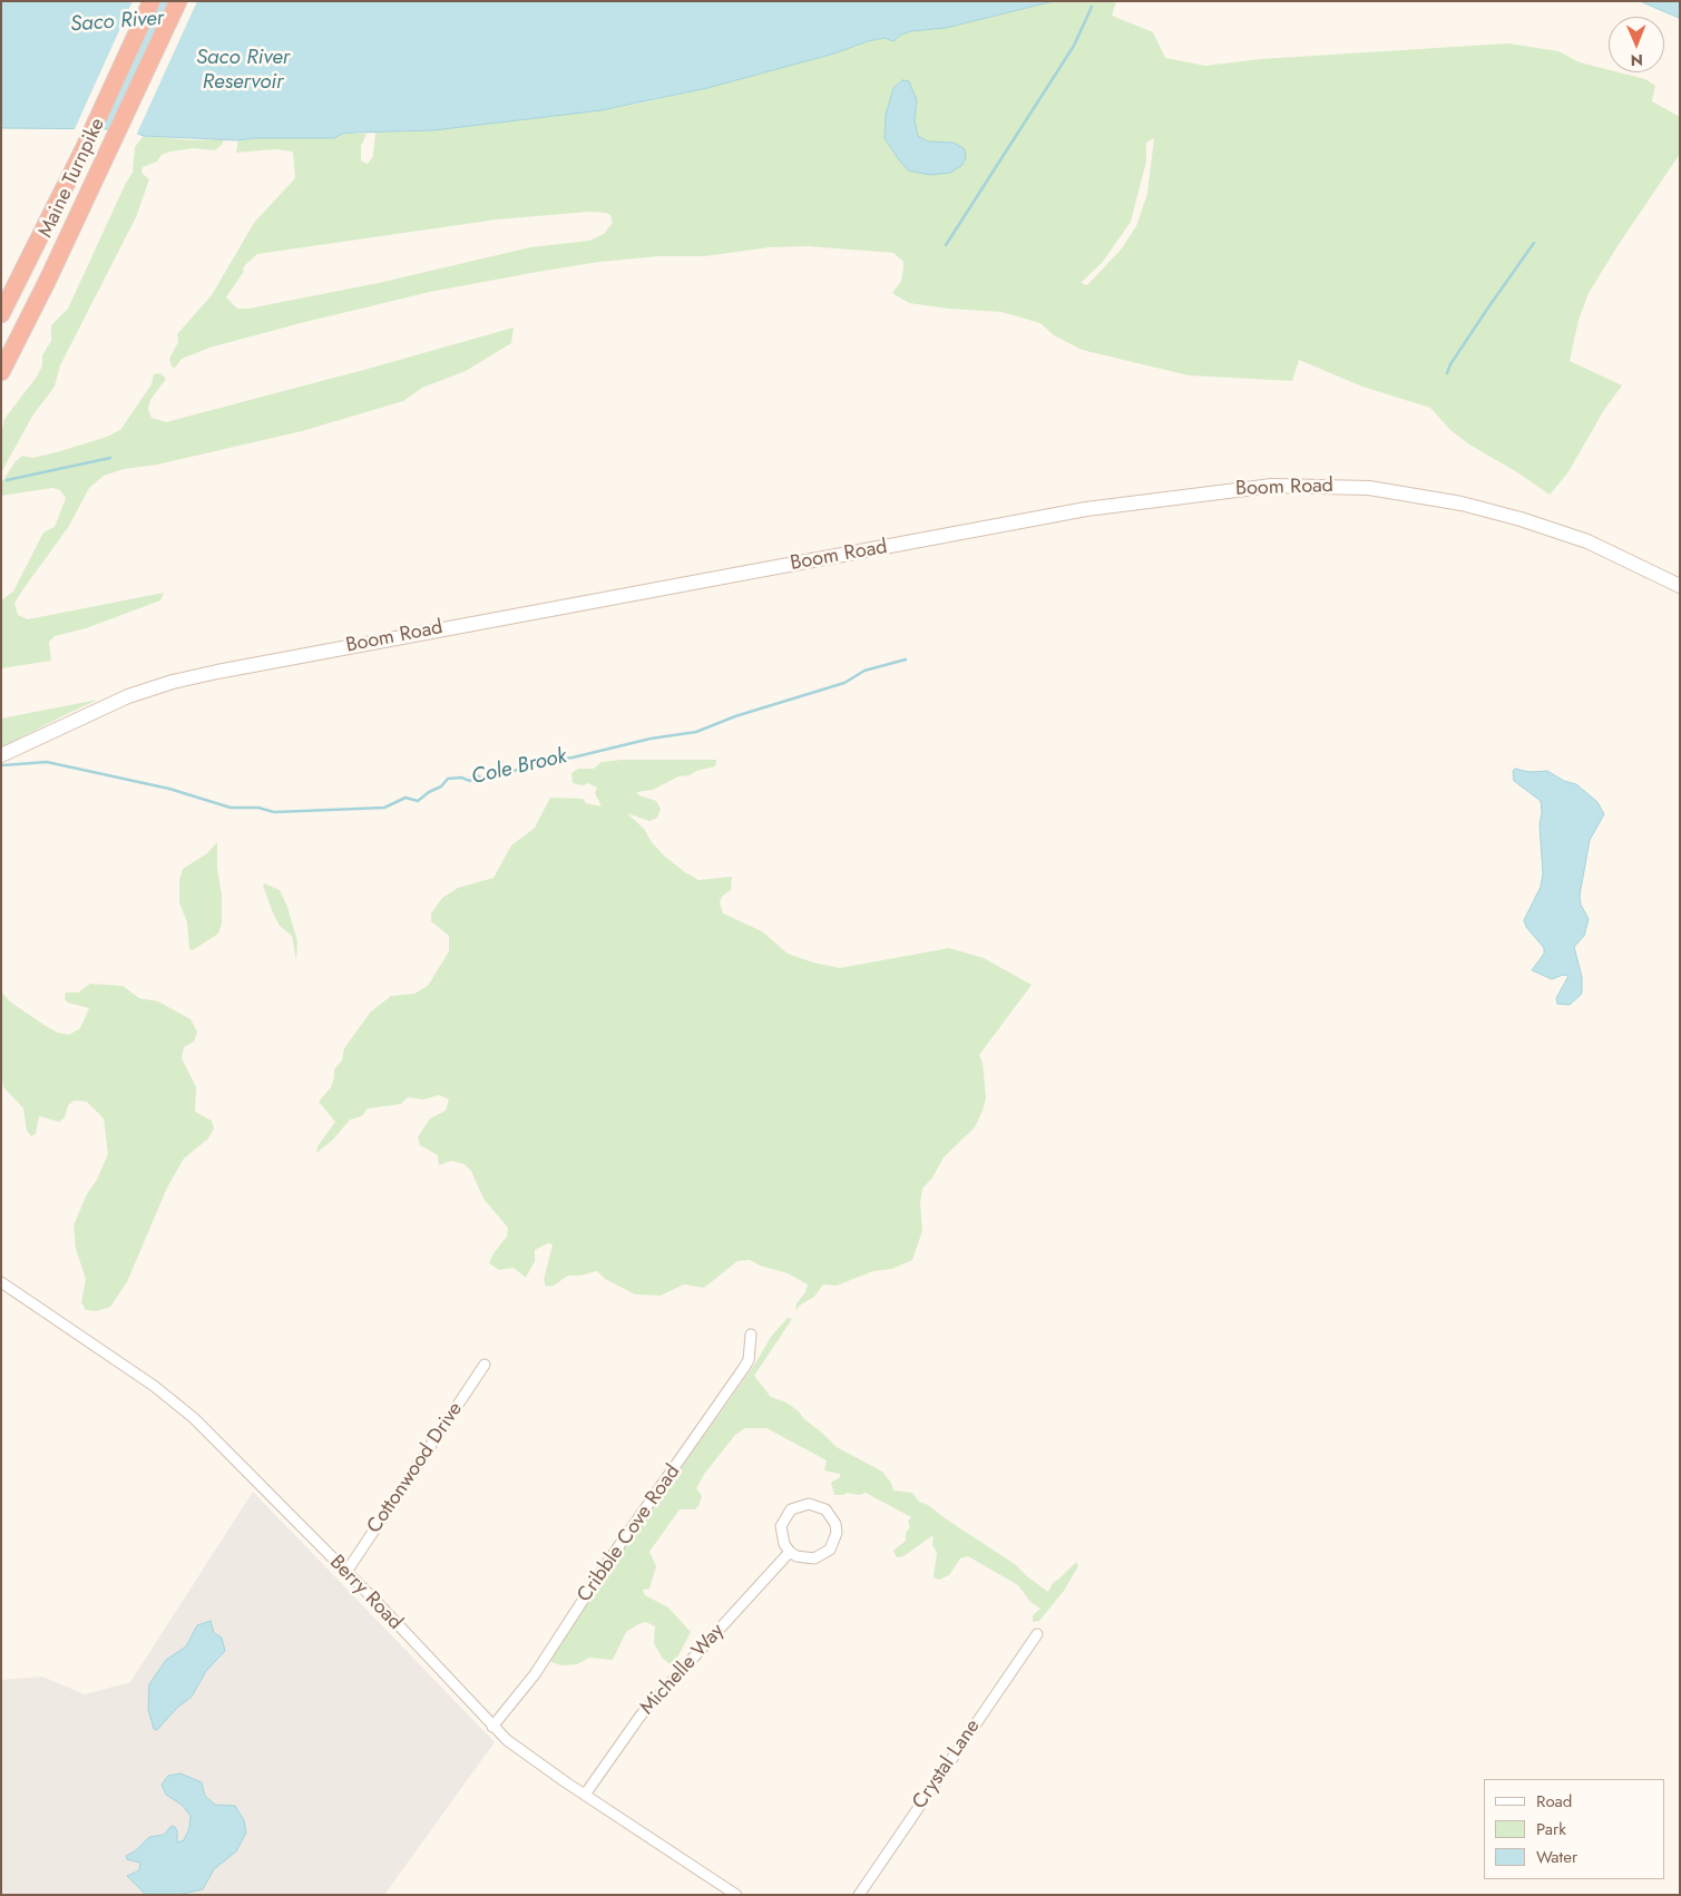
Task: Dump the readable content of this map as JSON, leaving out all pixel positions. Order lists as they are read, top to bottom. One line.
{"streets":{"highway":["Maine Turnpike"],"street":["Boom Road","Cottonwood Drive","Cribble Cove Road","Berry Road","Michelle Way","Crystal Lane"]},"crossings":[["Cottonwood Drive","Berry Road"],["Cribble Cove Road","Berry Road"],["Berry Road","Michelle Way"]],"water":["Saco River","Saco River Reservoir","Cole Brook"],"legend":["Road","Park","Water"],"north":"bottom"}
